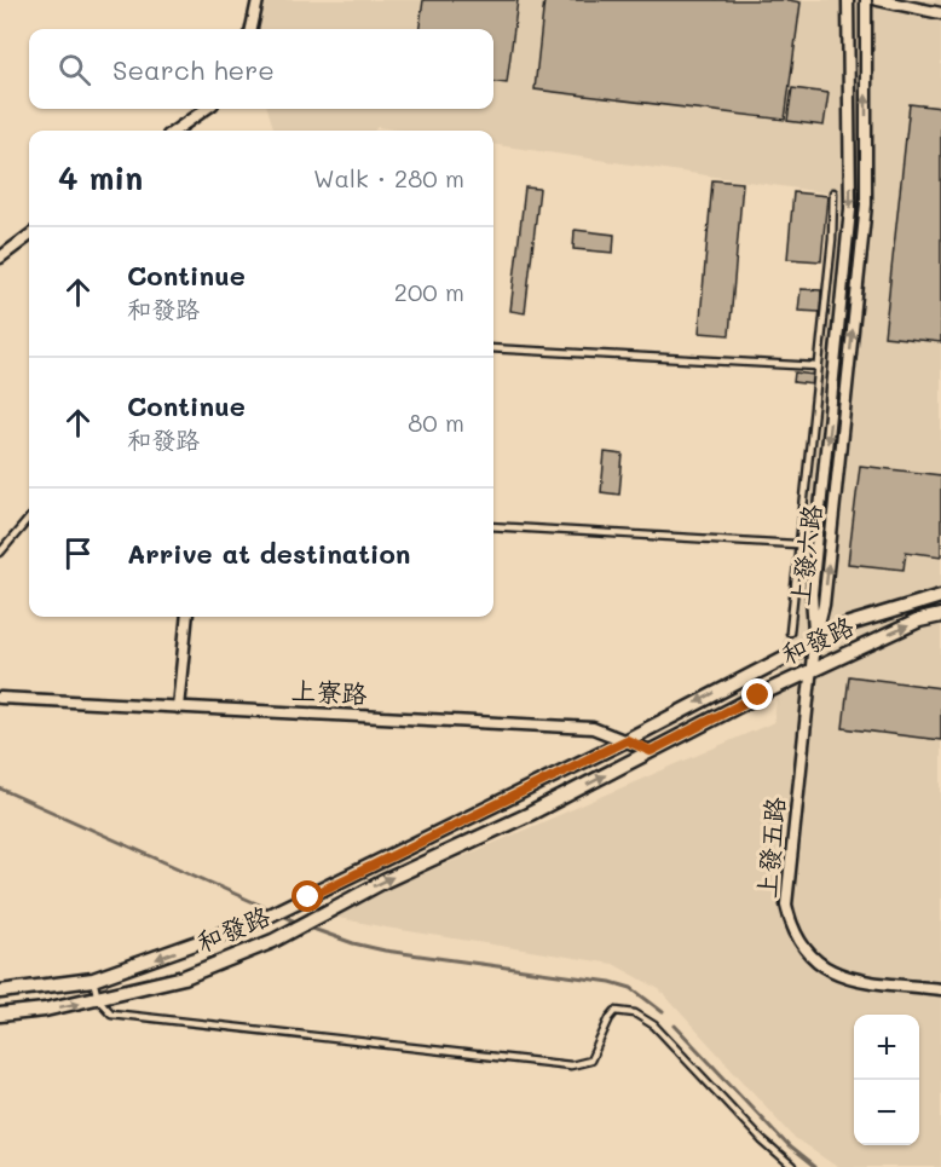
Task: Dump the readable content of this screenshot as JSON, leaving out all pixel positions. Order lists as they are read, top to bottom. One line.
{"streets":{"street":["上發六路","和發路","上寮路","上發五路"]},"crossings":[["上發六路","和發路"],["上發六路","上發五路"],["和發路","上寮路"],["和發路","上發五路"]],"page":{"search":"Search here","heading":["4 min","Walk · 280 m"],"list":[["Continue","和發路","200 m"],["Continue","和發路","80 m"],"Arrive at destination"],"map_buttons":["+","−"]}}
